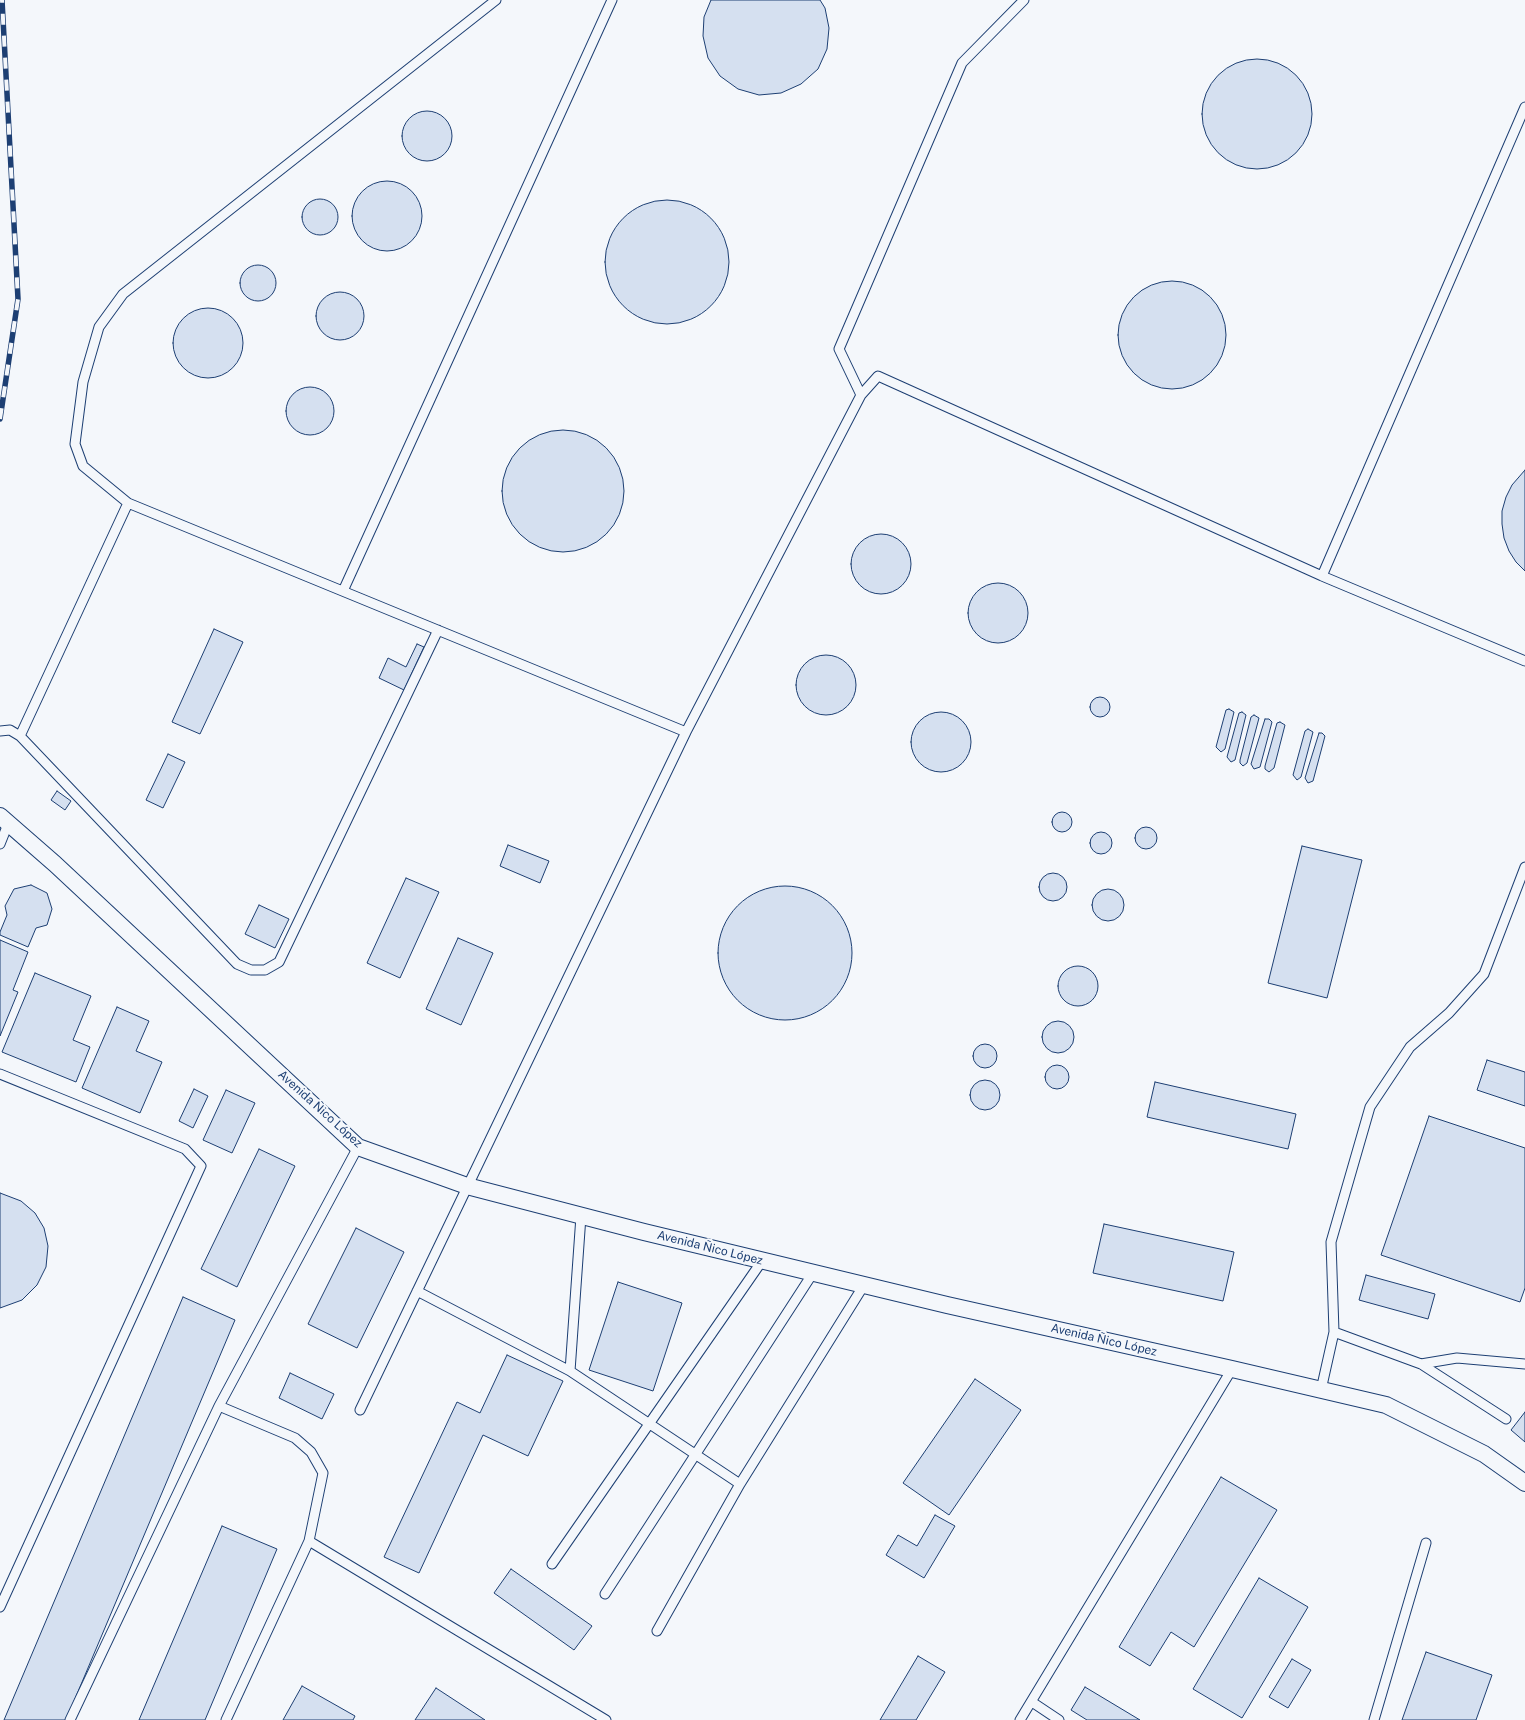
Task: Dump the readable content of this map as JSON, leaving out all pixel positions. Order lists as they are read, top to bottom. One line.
{"streets":{"street":["Avenida Ñico López"]}}
